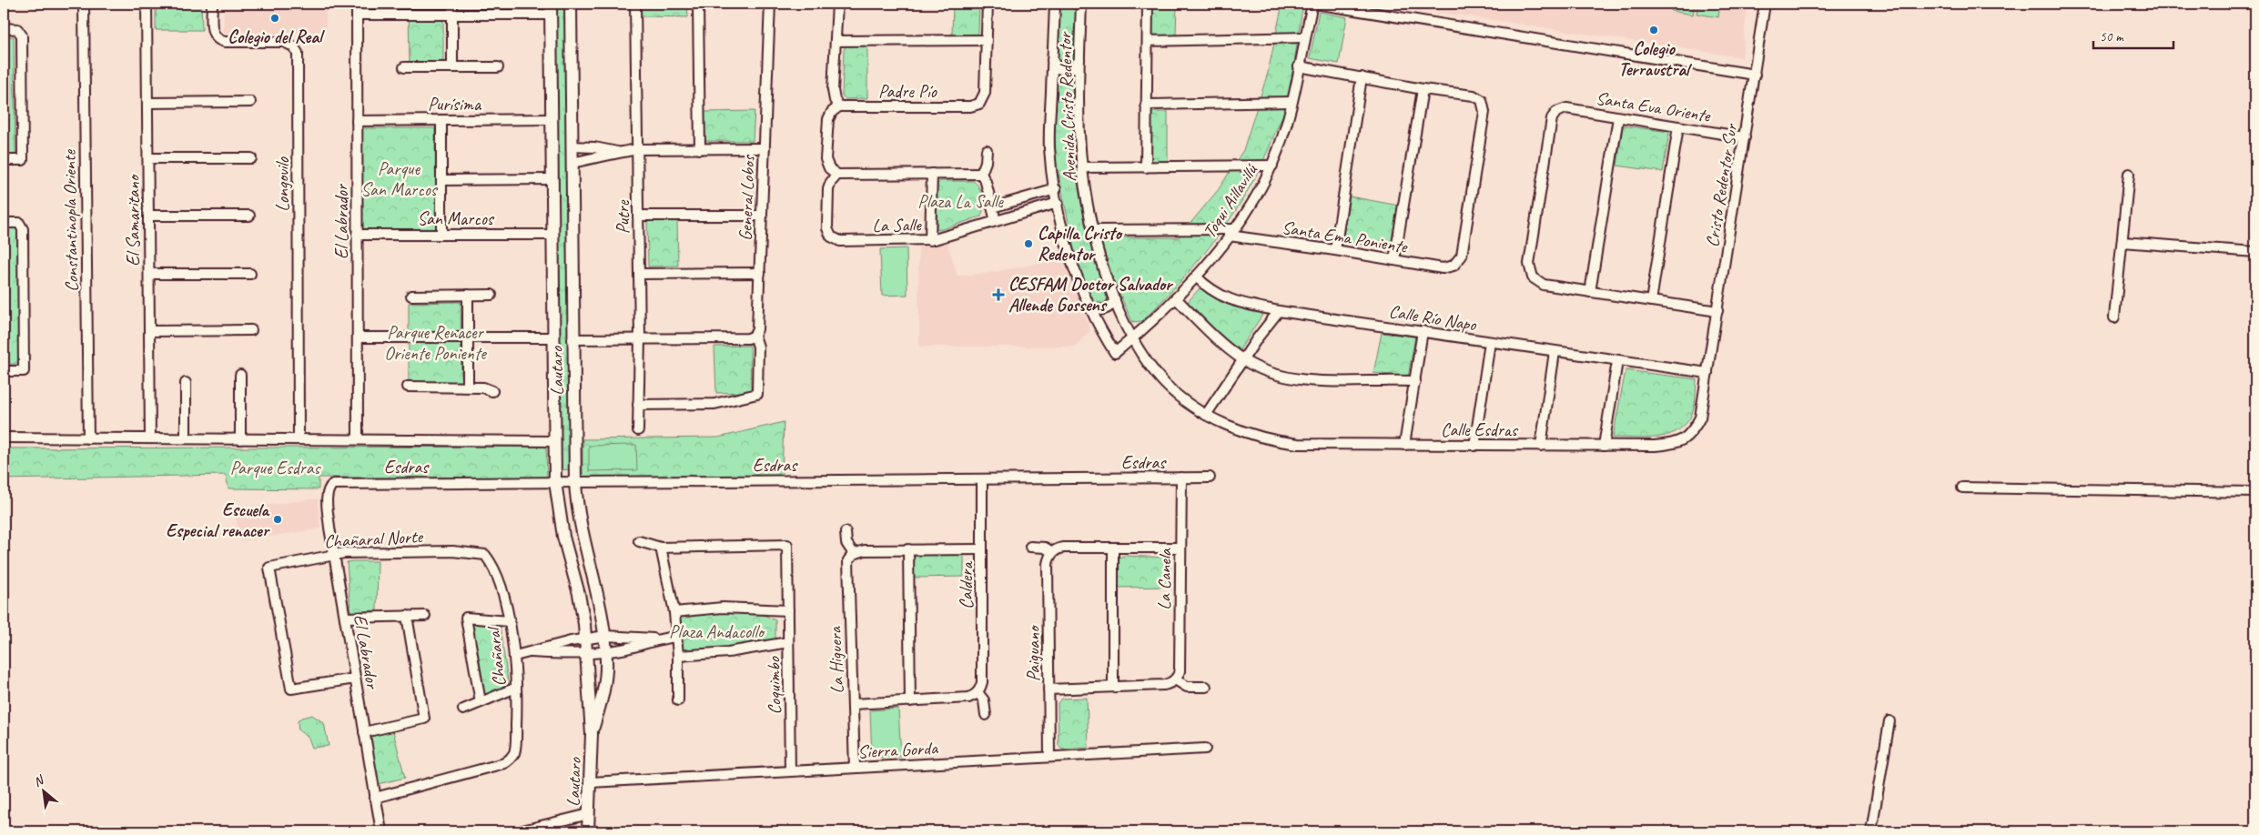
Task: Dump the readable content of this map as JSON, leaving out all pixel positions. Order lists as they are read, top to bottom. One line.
{"streets":{"street":["Padre Pío","Purísima","Santa Eva Oriente","Avenida Cristo Redentor","Longovilo","Cristo Redentor Sur","General Lobos","Toqui Aillavillú","Putre","San Marcos","Constantinopla Oriente","El Samaritano","El Labrador","La Salle","Santa Ema Poniente","Calle Río Napo","Lautaro","Calle Esdras","Esdras","Chañaral Norte","La Canela","Caldera","Paiguano","Chañaral","La Higuera","Coquimbo","Sierra Gorda"]},"crossings":[["Purísima","El Labrador"],["Purísima","Lautaro"],["Santa Eva Oriente","Cristo Redentor Sur"],["Avenida Cristo Redentor","Toqui Aillavillú"],["Avenida Cristo Redentor","La Salle"],["Avenida Cristo Redentor","Santa Ema Poniente"],["Avenida Cristo Redentor","Calle Esdras"],["Longovilo","Esdras"],["Cristo Redentor Sur","Calle Río Napo"],["Cristo Redentor Sur","Calle Esdras"],["General Lobos","Putre"],["Toqui Aillavillú","Santa Ema Poniente"],["Toqui Aillavillú","Calle Río Napo"],["San Marcos","El Labrador"],["San Marcos","Lautaro"],["Constantinopla Oriente","Esdras"],["El Samaritano","Esdras"],["El Labrador","Esdras"],["El Labrador","Chañaral Norte"],["El Labrador","Chañaral"],["Calle Río Napo","Calle Esdras"],["Lautaro","Esdras"],["Lautaro","Sierra Gorda"],["Esdras","La Canela"],["Esdras","Caldera"],["Chañaral Norte","Chañaral"],["Paiguano","Sierra Gorda"],["La Higuera","Sierra Gorda"],["Coquimbo","Sierra Gorda"]],"parks":["Parque San Marcos","Plaza La Salle","Parque Renacer Oriente Poniente","Parque Esdras","Plaza Andacollo"],"places":{"other":["Colegio del Real","Colegio Terraustral","Capilla Cristo Redentor","Escuela Especial renacer"],"health":["CESFAM Doctor Salvador Allende Gossens"]},"scale_bar":"50 m","north":"top left"}
